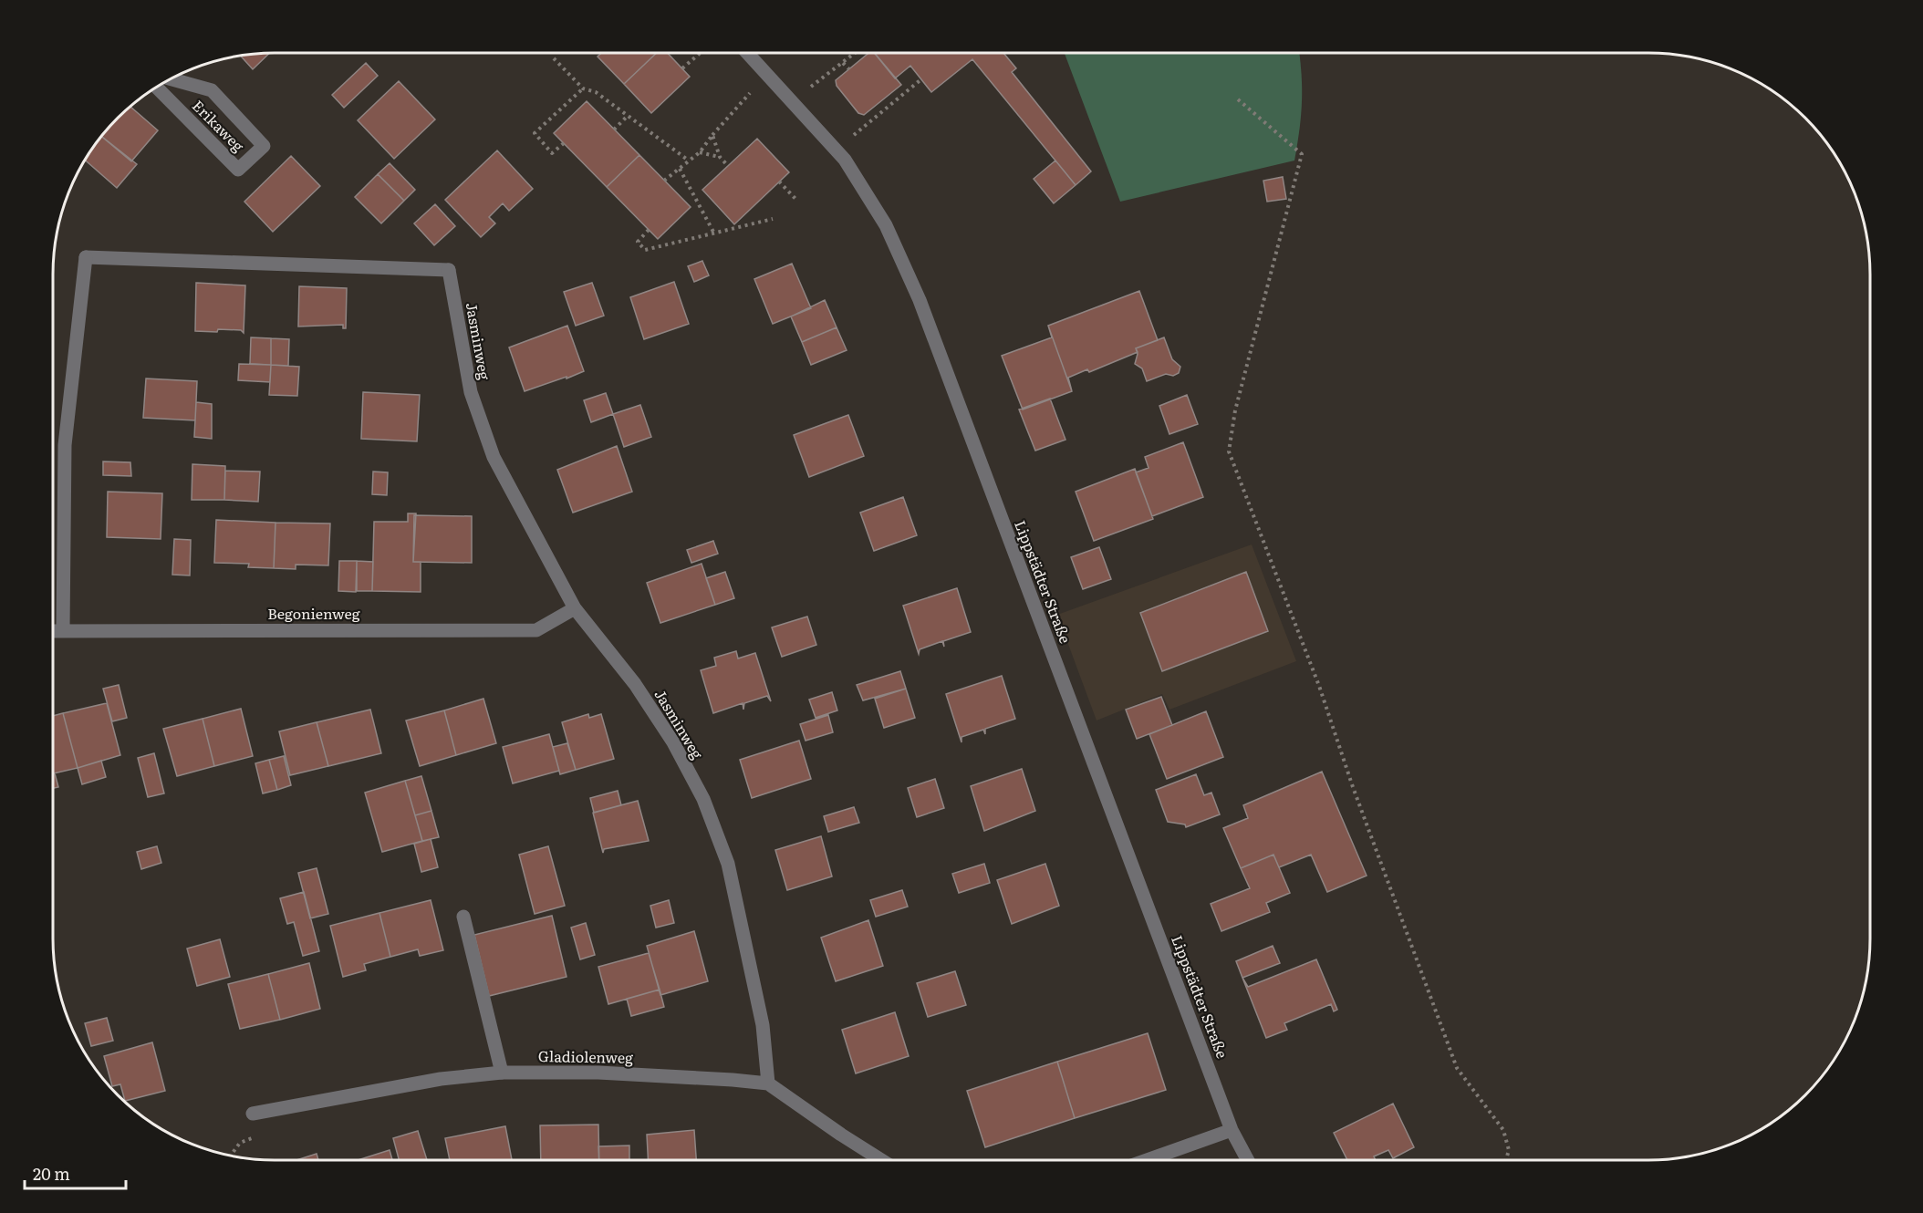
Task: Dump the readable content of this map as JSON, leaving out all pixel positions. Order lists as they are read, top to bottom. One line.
{"streets":{"street":["Erikaweg","Jasminweg","Lippstädter Straße","Begonienweg","Gladiolenweg"]},"crossings":[["Jasminweg","Begonienweg"],["Jasminweg","Gladiolenweg"]],"scale_bar":"20 m"}
